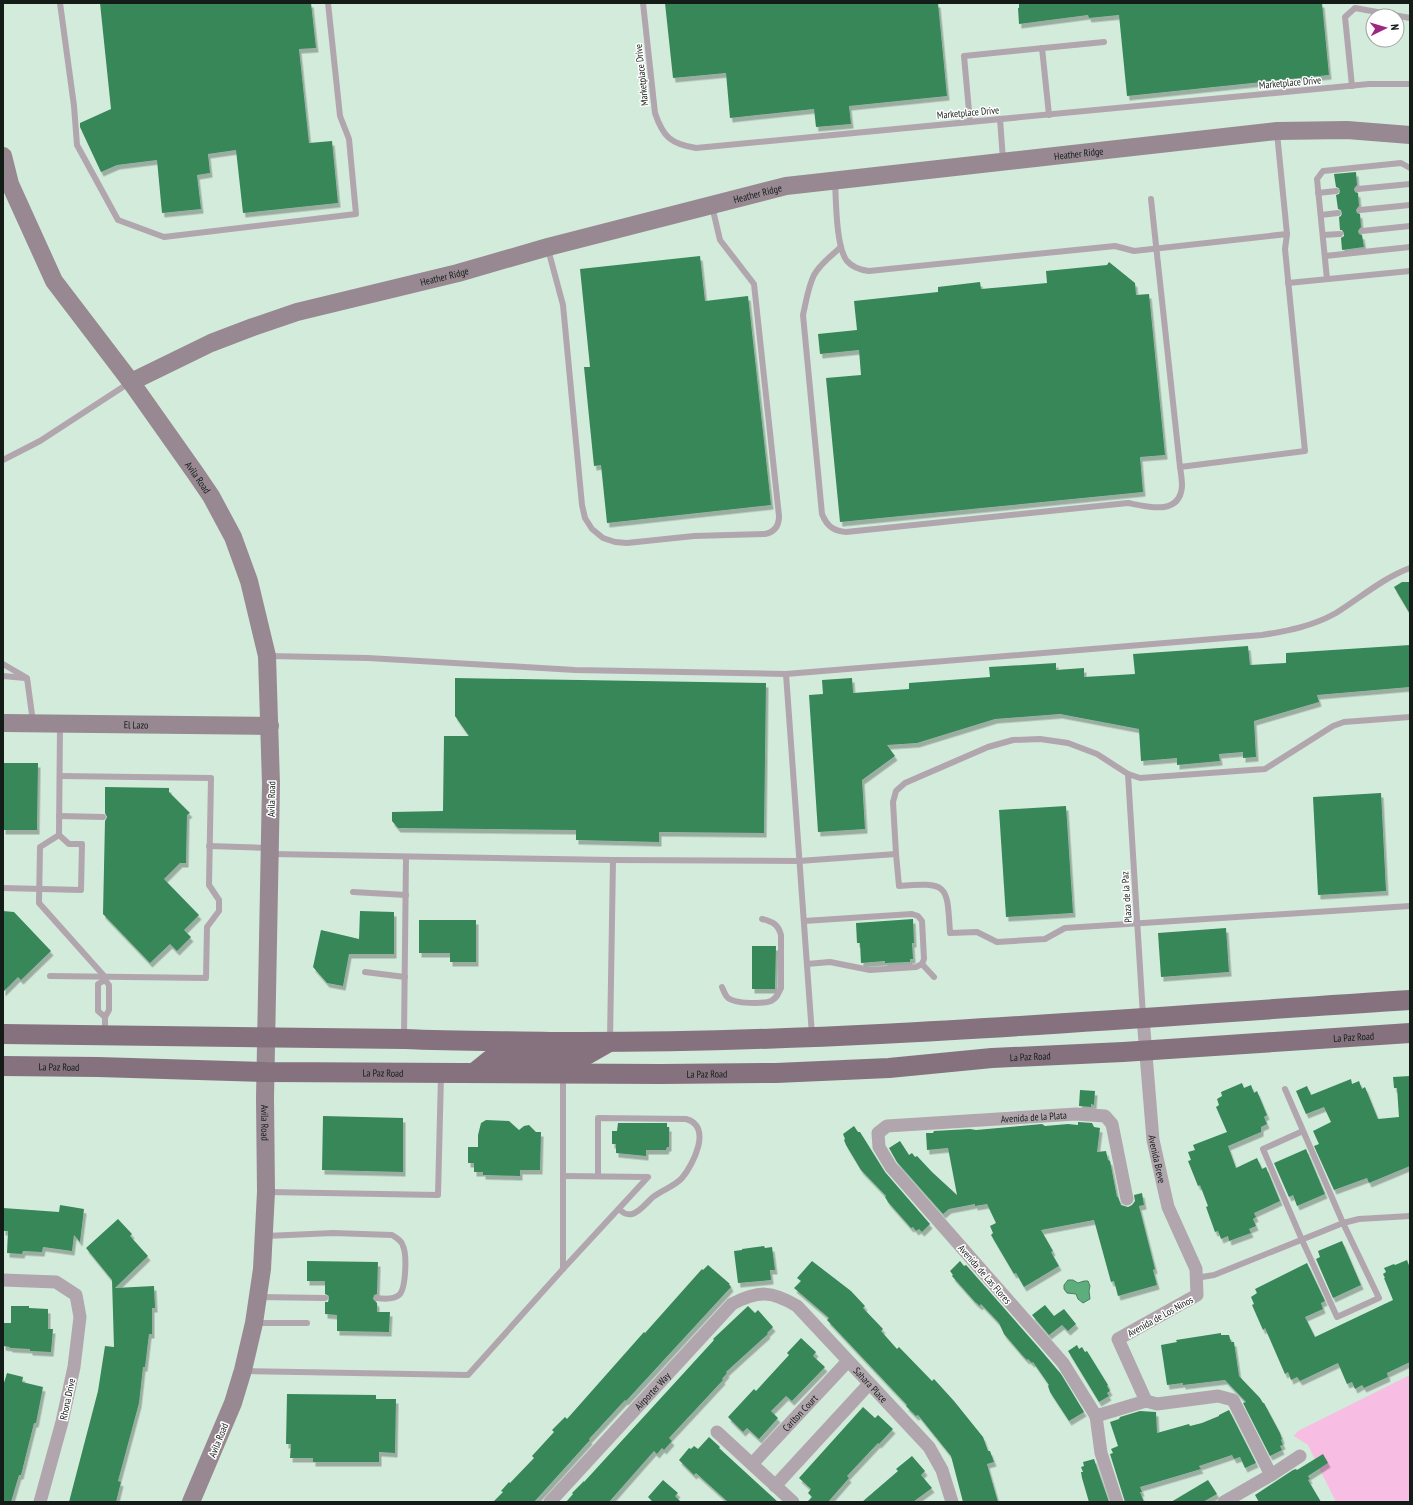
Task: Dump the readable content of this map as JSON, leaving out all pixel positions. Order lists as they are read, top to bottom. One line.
{"streets":{"main road":["La Paz Road"],"street":["Heather Ridge","Avila Road","El Lazo","Avenida de la Plata","Avenida Breve","Avenida de Las Flores","Avenida de Los Ninos","Sahara Place","Airporter Way","Rhona Drive","Carlton Court"],"lane":["Marketplace Drive","Plaza de la Paz"]},"crossings":[["Heather Ridge","Avila Road"],["Avila Road","El Lazo"],["Avila Road","La Paz Road"],["Plaza de la Paz","Avenida Breve"],["La Paz Road","Avenida Breve"],["Avenida de la Plata","Avenida de Las Flores"],["Avenida Breve","Avenida de Los Ninos"],["Sahara Place","Airporter Way"],["Sahara Place","Carlton Court"]],"north":"right"}
